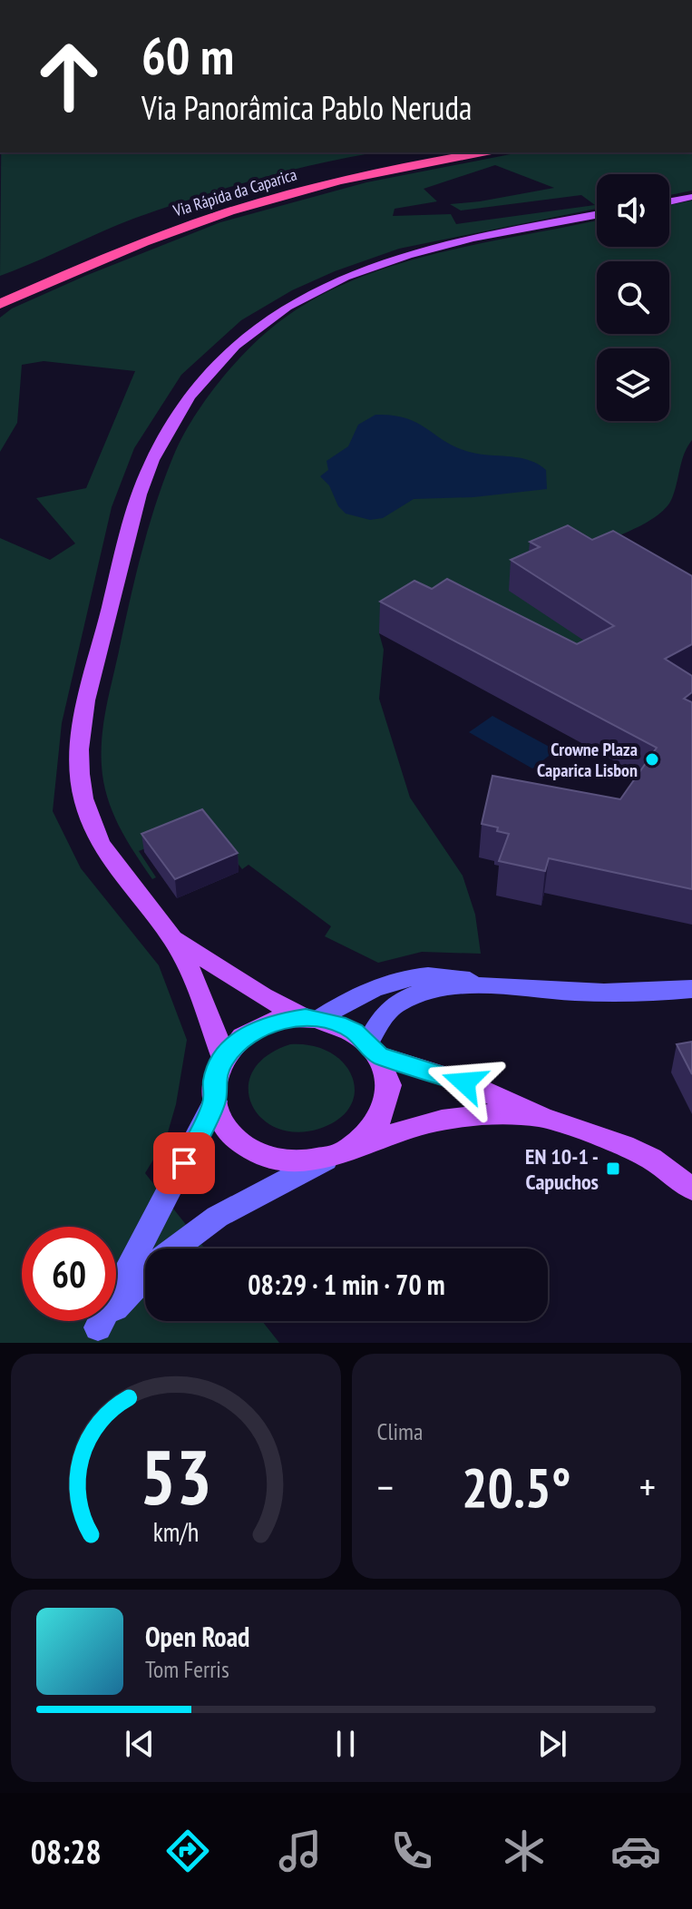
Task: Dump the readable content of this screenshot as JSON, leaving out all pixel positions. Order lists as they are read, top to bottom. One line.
{"streets":{"highway":["Via Rápida da Caparica"]},"places":{"other":["Crowne Plaza Caparica Lisbon"],"transit":["EN 10-1 - Capuchos"]},"page":{"turn":["60 m","Via Panorâmica Pablo Neruda"],"limit":"60","trip":"08:29 · 1 min · 70 m","tile":"Clima","heat":["−","20.5°","+"],"song":["Open Road","Tom Ferris"],"tabs":"08:28","gauge":["53","km/h"]}}
